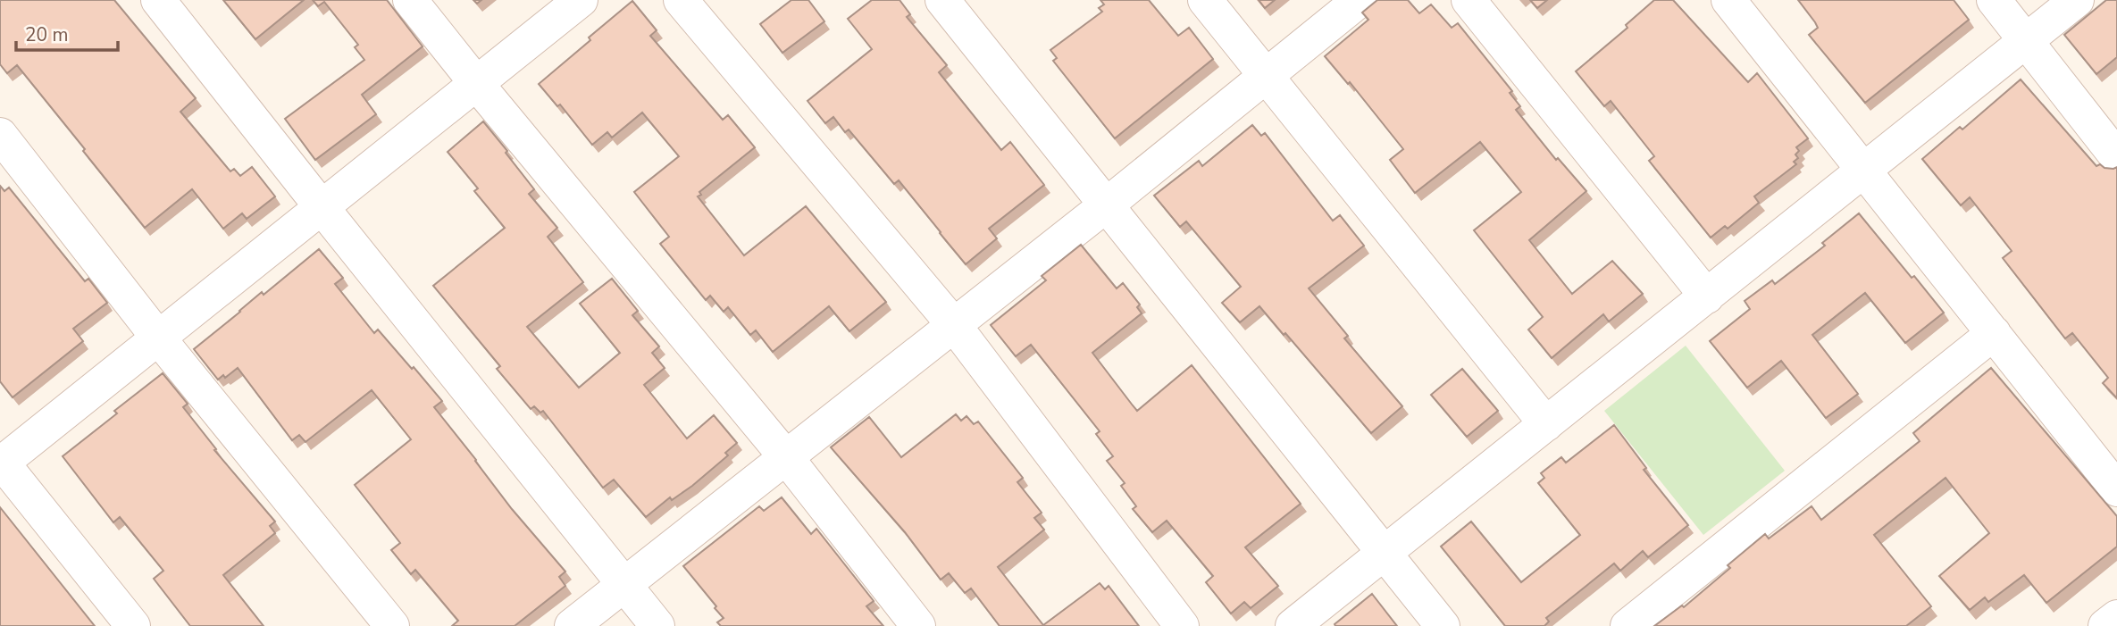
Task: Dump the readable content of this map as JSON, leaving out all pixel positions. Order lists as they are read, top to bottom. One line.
{"scale_bar":"20 m"}
